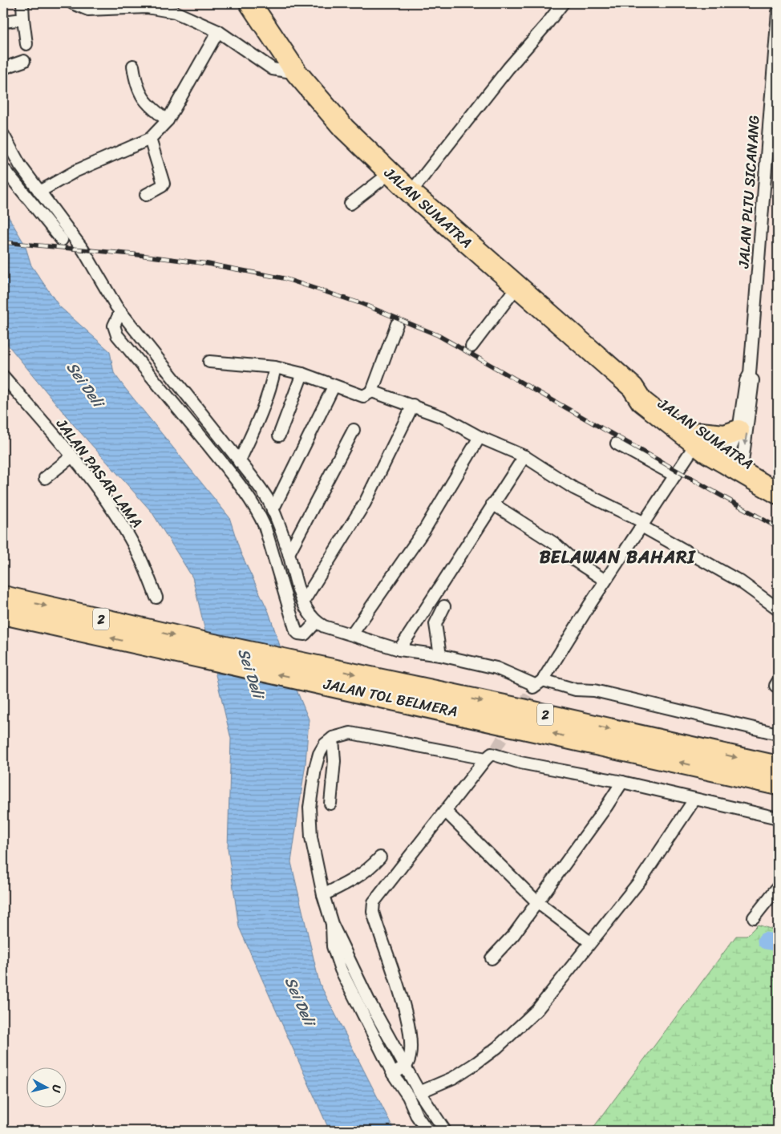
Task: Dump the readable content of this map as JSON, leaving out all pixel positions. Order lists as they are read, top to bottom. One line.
{"streets":{"highway":["JALAN SUMATRA","2","JALAN TOL BELMERA"],"street":["JALAN PLTU SICANANG","JALAN PASAR LAMA"]},"crossings":[["JALAN PLTU SICANANG","JALAN SUMATRA"]],"districts":["BELAWAN BAHARI"],"water":["Sei Deli"],"north":"right"}
